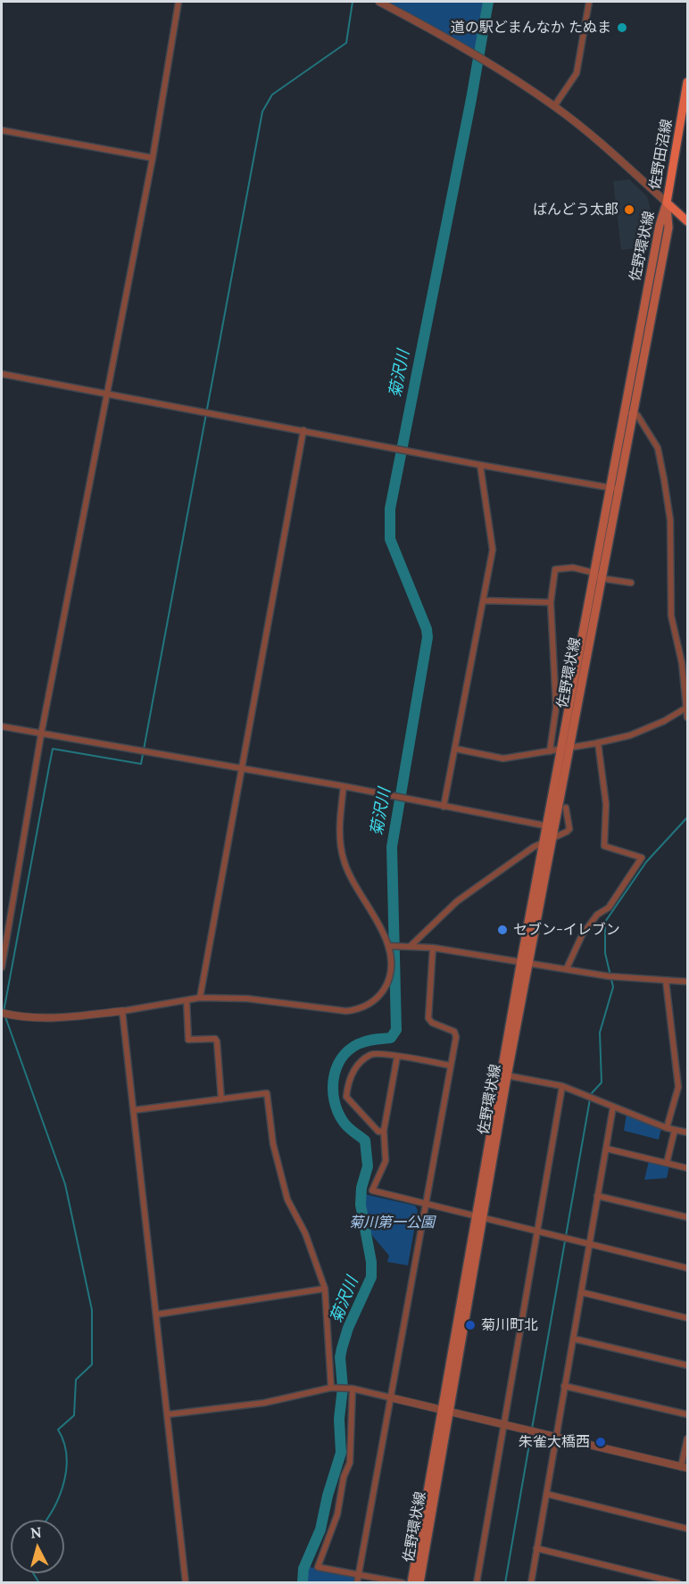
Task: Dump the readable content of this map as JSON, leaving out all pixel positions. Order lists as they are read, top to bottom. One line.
{"streets":{"main road":["佐野田沼線","佐野環状線"]},"crossings":[["佐野田沼線","佐野環状線"]],"water":["菊沢川"],"parks":["菊川第一公園"],"places":["道の駅どまんなか たぬま","ばんどう太郎","セブン-イレブン","菊川町北","朱雀大橋西"],"north":"top"}
